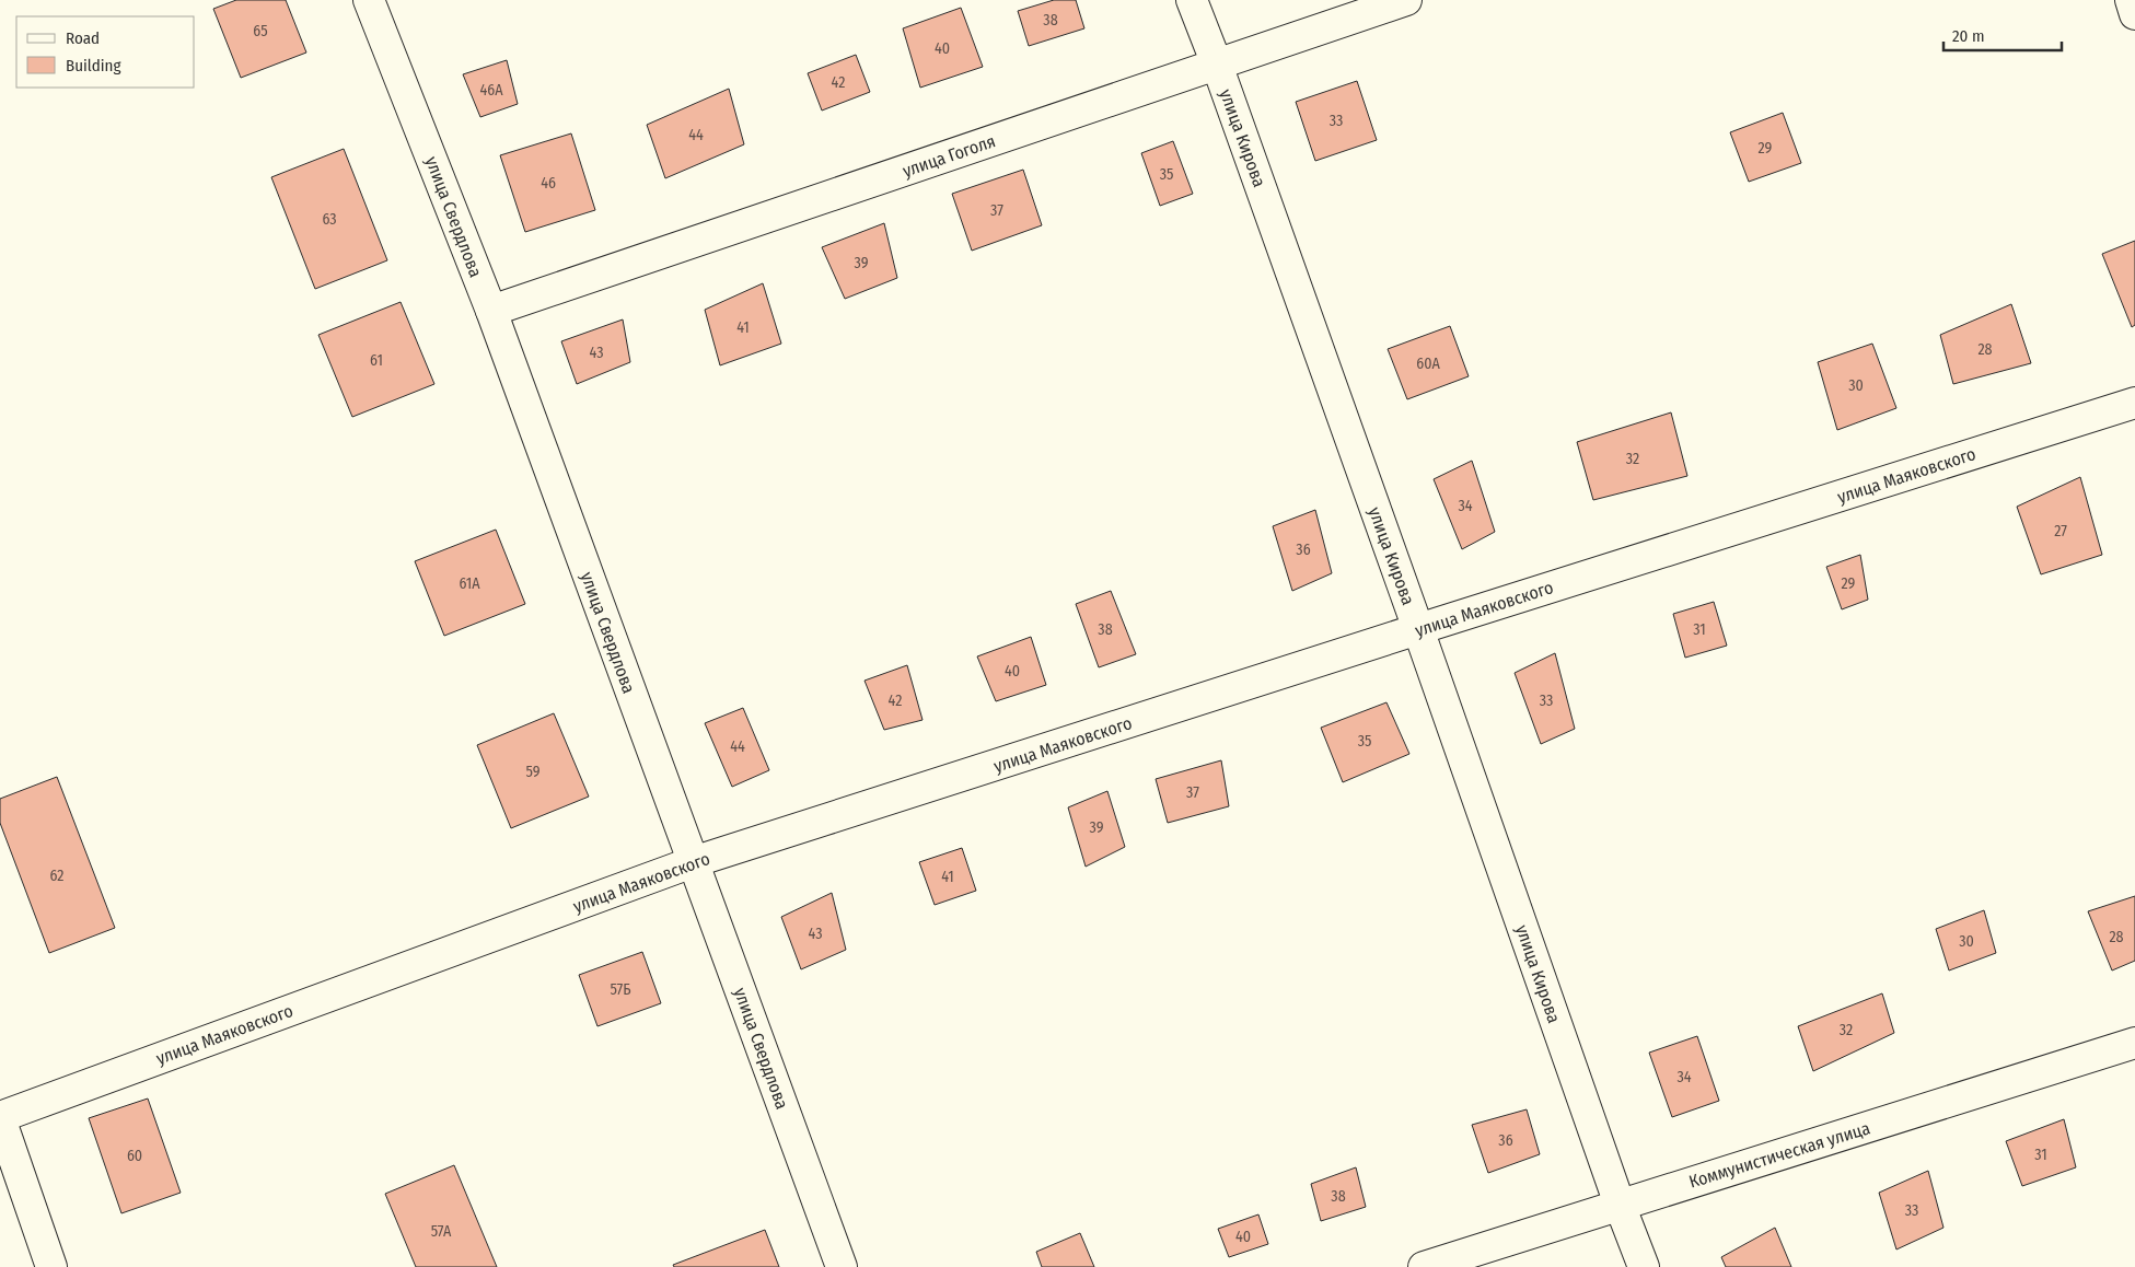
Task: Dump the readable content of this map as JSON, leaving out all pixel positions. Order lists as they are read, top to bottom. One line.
{"streets":{"street":["улица Кирова","улица Гоголя","улица Свердлова","улица Маяковского","Коммунистическая улица"]},"crossings":[["улица Кирова","улица Гоголя"],["улица Кирова","улица Маяковского"],["улица Кирова","Коммунистическая улица"],["улица Гоголя","улица Свердлова"],["улица Свердлова","улица Маяковского"]],"house_numbers":["38","65","40","42","46А","33","44","29","35","46","37","63","39","41","28","43","61","60А","30","32","34","27","36","61А","29","38","31","40","42","33","35","44","59","37","39","62","41","43","28","30","57Б","32","34","36","31","60","38","33","57А","40"],"legend":["Road","Building"],"scale_bar":"20 m"}
